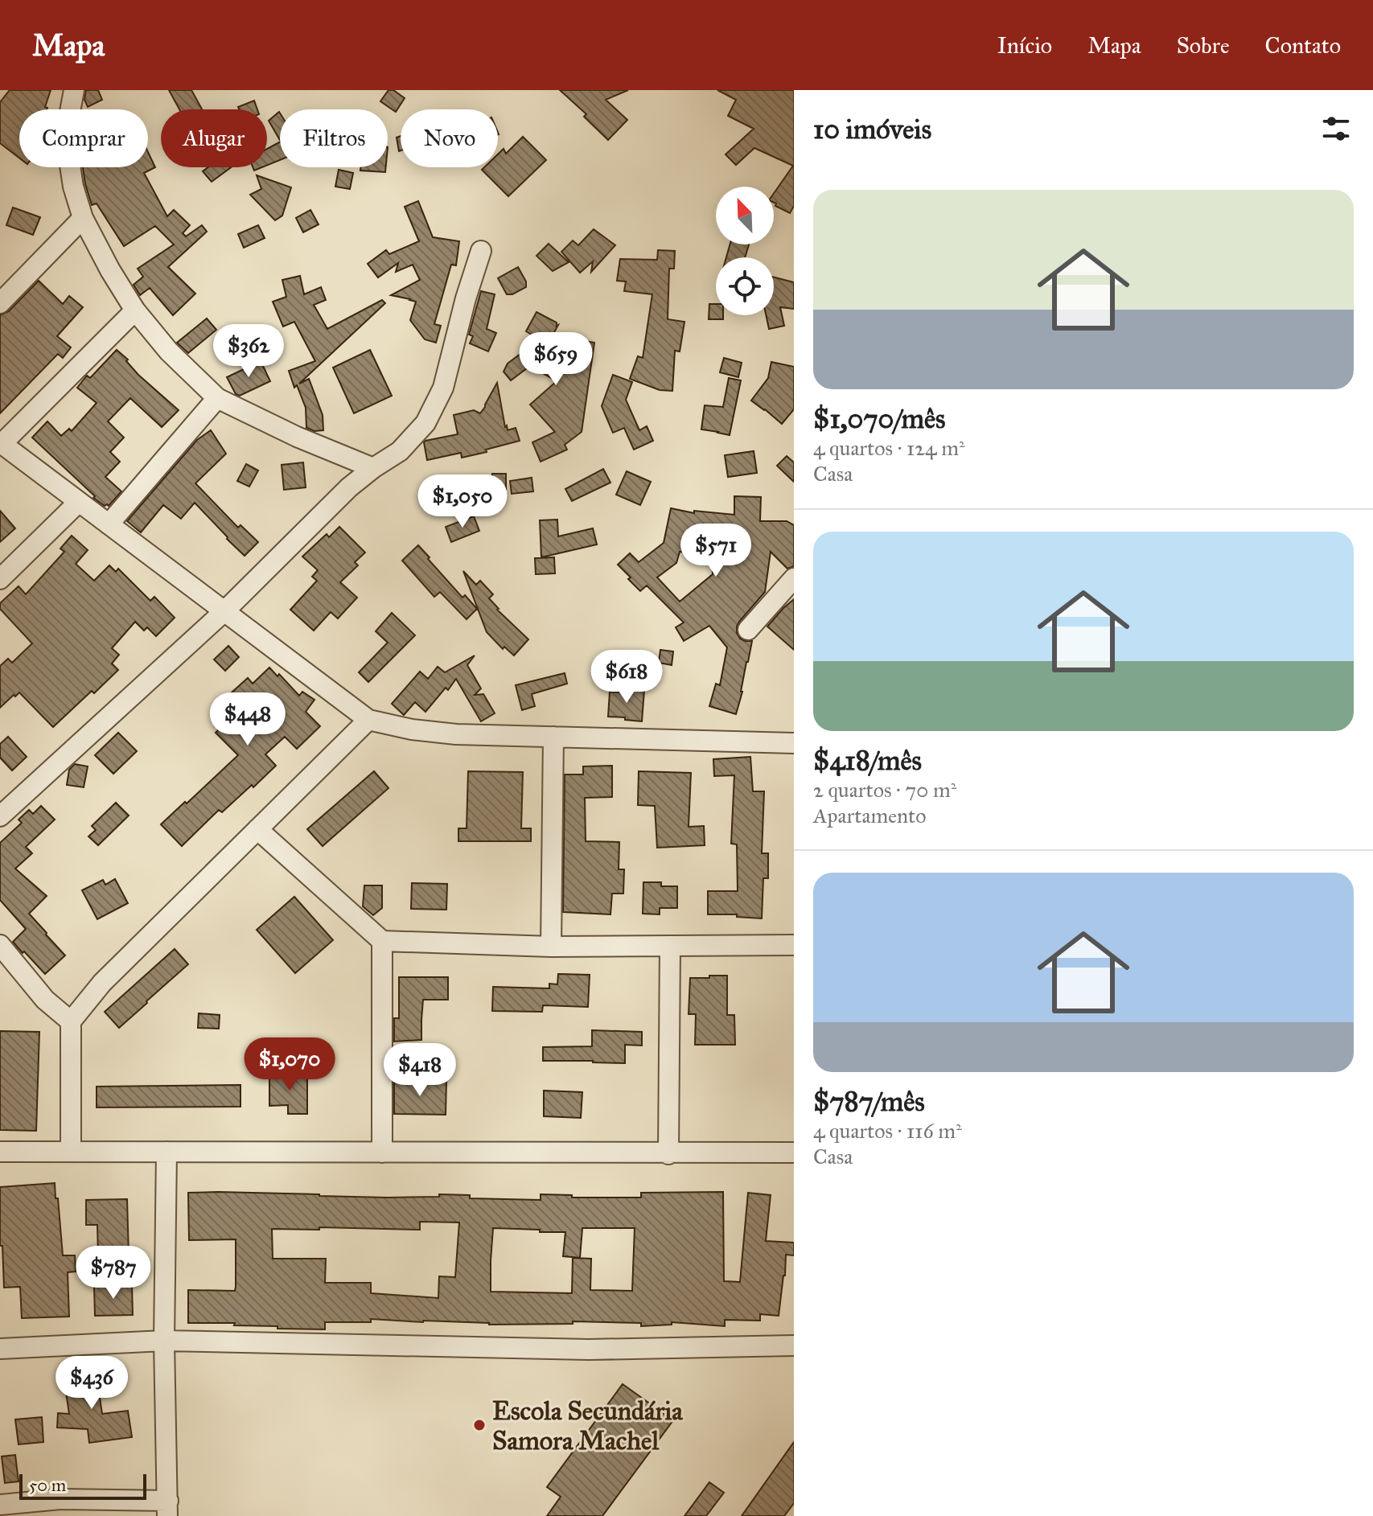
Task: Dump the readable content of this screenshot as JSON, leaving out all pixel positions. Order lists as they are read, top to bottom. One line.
{"places":["Escola Secundária Samora Machel"],"scale_bar":"50 m","north":"top left","page":{"header":"Mapa","nav":["Início","Mapa","Sobre","Contato"],"heading":"10 imóveis","chip":["Comprar","Alugar","Filtros","Novo"],"list":[{"name":"$1,070/mês","note":"4 quartos · 124 m² · Casa"},{"name":"$418/mês","note":"2 quartos · 70 m² · Apartamento"},{"name":"$787/mês","note":"4 quartos · 116 m² · Casa"}],"price":["$362","$659","$1,050","$571","$618","$448","$1,070","$418","$787","$436"],"scale":"50 m"}}
